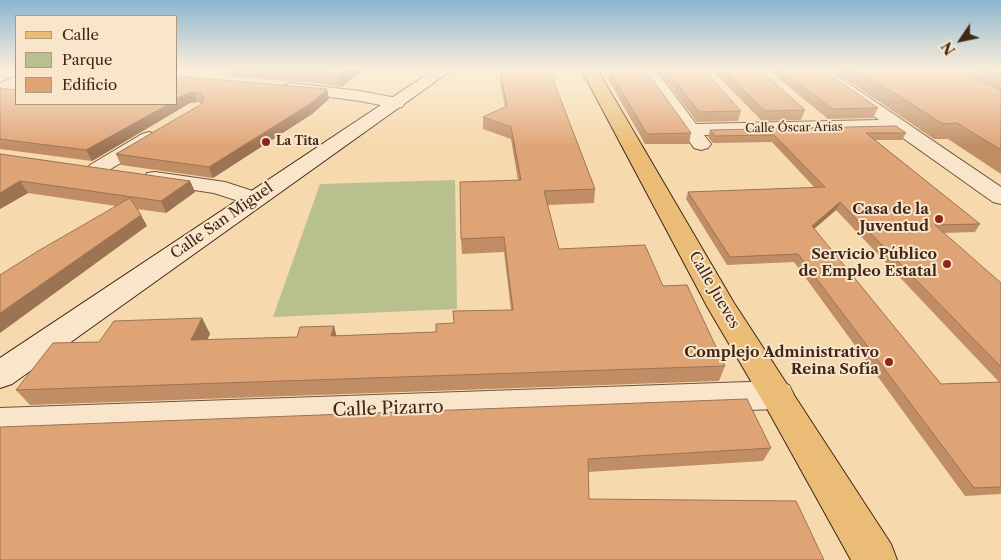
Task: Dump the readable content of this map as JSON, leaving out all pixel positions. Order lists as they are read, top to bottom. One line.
{"streets":{"main road":["Calle Jueves"],"street":["Calle Óscar Arias","Calle San Miguel","Calle Pizarro"]},"crossings":[["Calle Jueves","Calle Pizarro"]],"places":["La Tita","Casa de la Juventud","Servicio Público de Empleo Estatal","Complejo Administrativo Reina Sofía"],"legend":["Calle","Parque","Edificio"],"north":"bottom left"}
